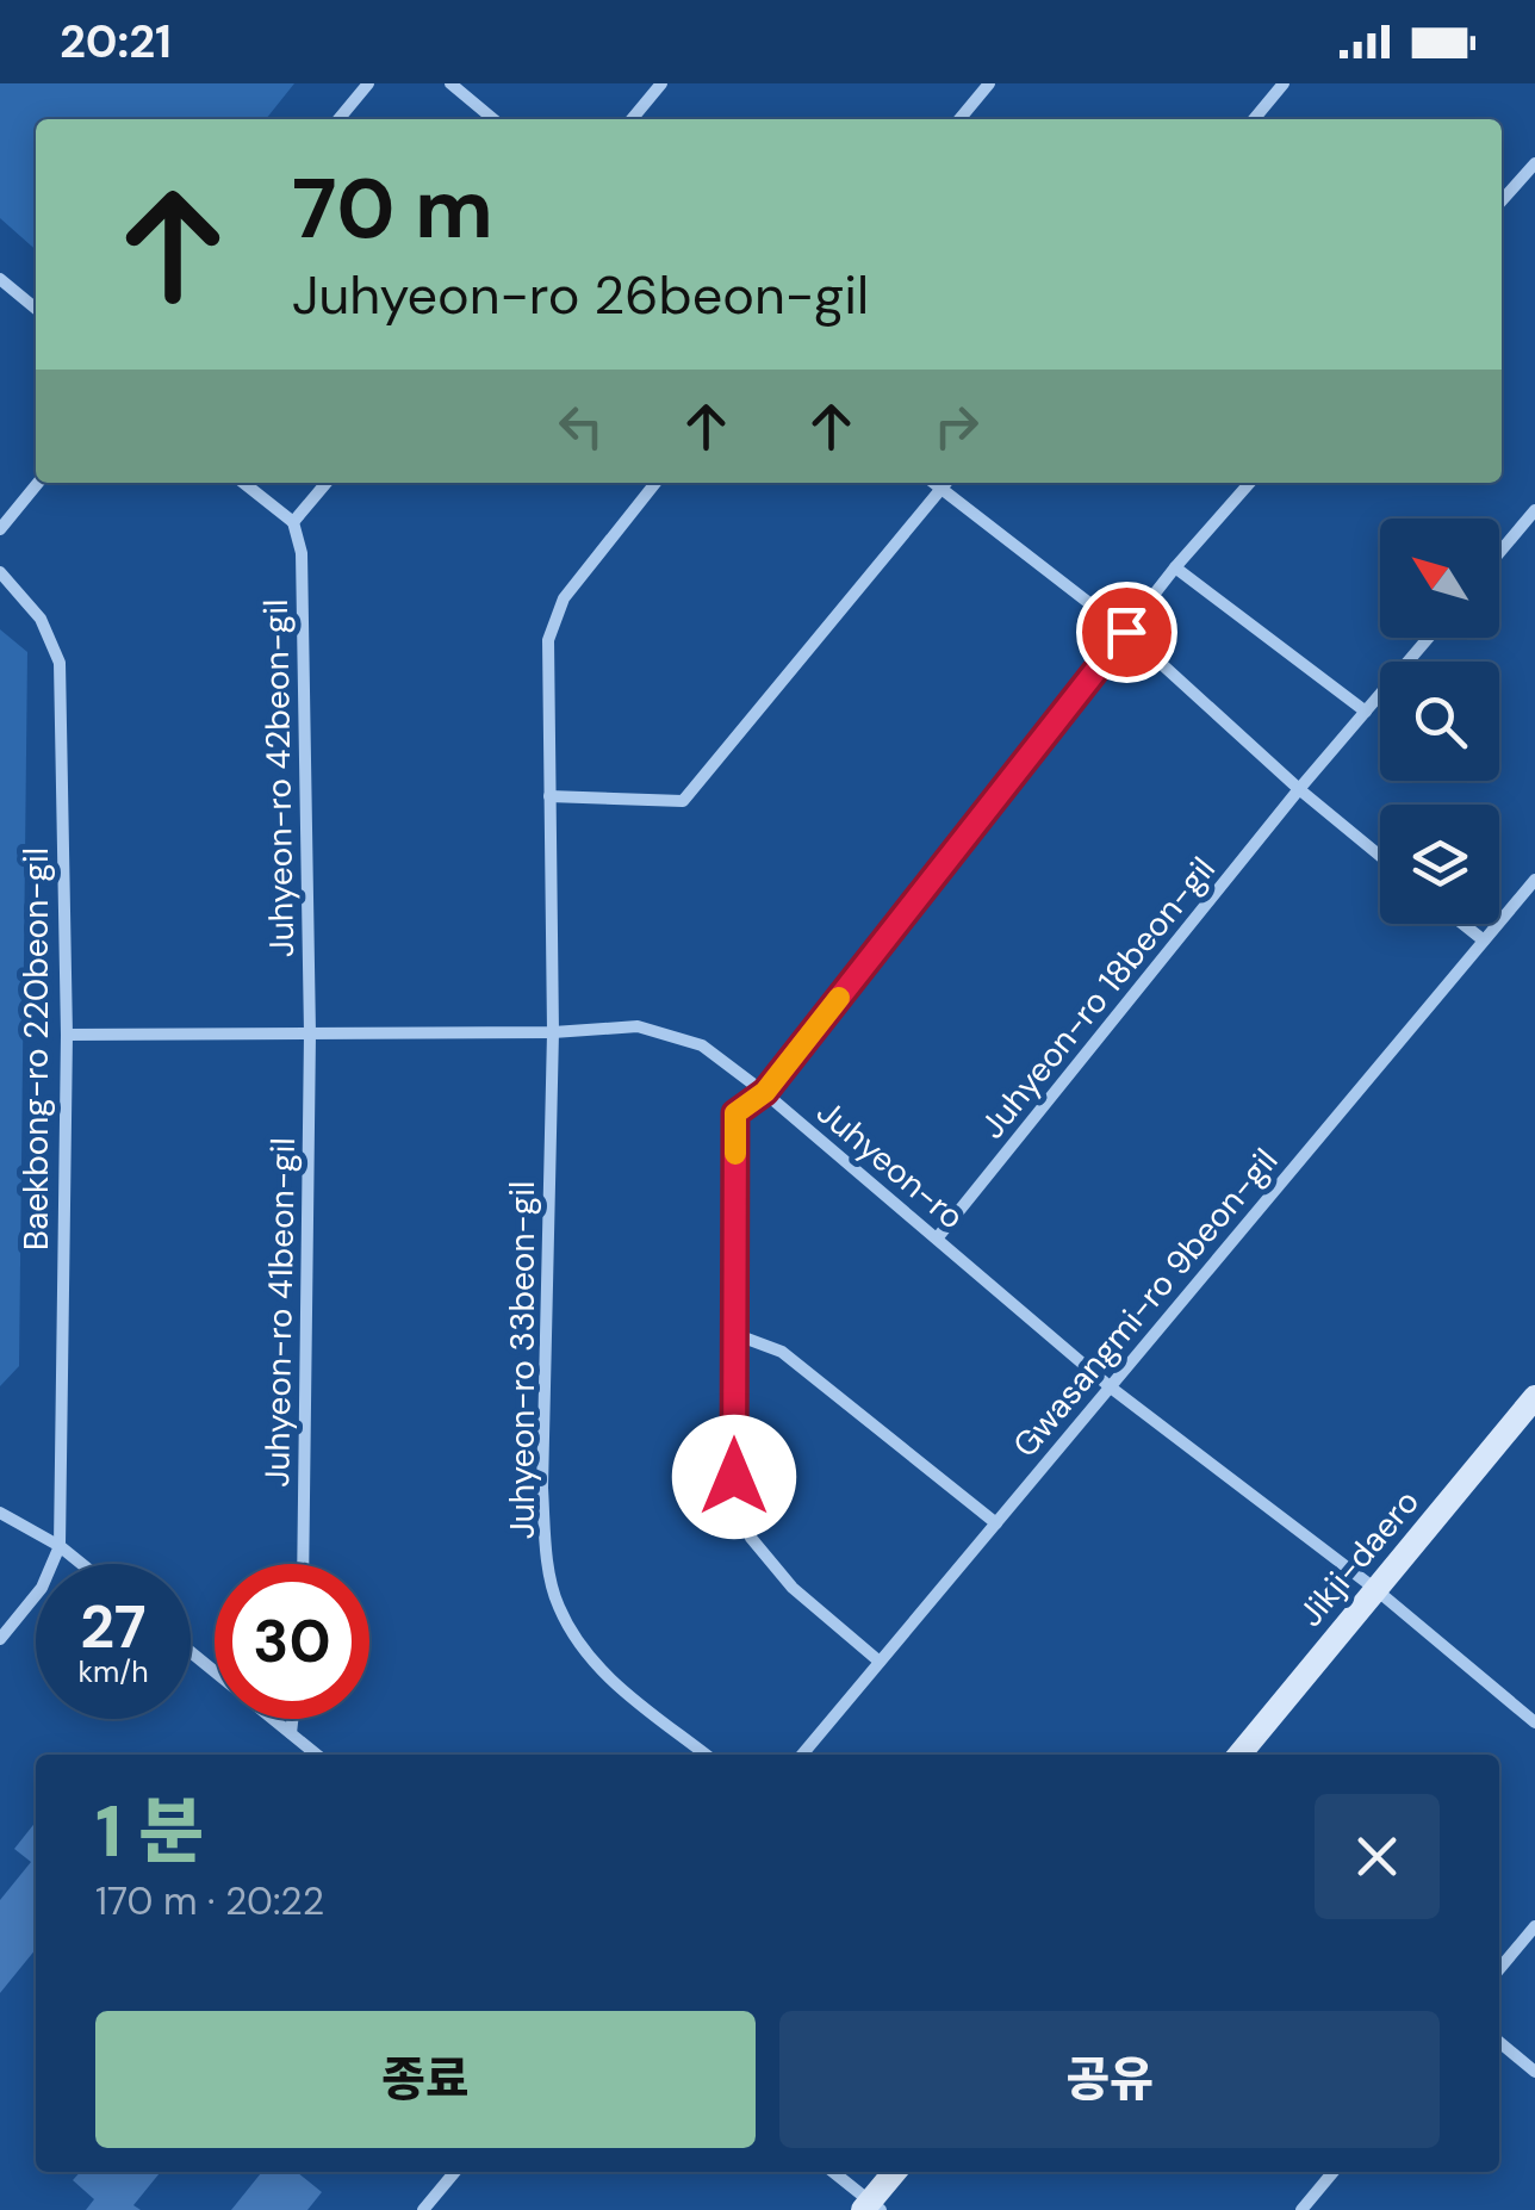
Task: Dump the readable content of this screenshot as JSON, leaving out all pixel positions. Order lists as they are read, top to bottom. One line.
{"streets":{"street":["Juhyeon-ro 42beon-gil","Juhyeon-ro 18beon-gil","Baekbong-ro 220beon-gil","Juhyeon-ro","Gwasangmi-ro 9beon-gil","Juhyeon-ro 41beon-gil","Juhyeon-ro 33beon-gil","Jikji-daero"]},"crossings":[["Juhyeon-ro 42beon-gil","Juhyeon-ro"],["Juhyeon-ro 42beon-gil","Juhyeon-ro 41beon-gil"],["Juhyeon-ro 18beon-gil","Juhyeon-ro"],["Baekbong-ro 220beon-gil","Juhyeon-ro"],["Juhyeon-ro","Gwasangmi-ro 9beon-gil"],["Juhyeon-ro","Juhyeon-ro 41beon-gil"],["Juhyeon-ro","Juhyeon-ro 33beon-gil"],["Juhyeon-ro","Jikji-daero"]],"north":"top left","page":{"status":"20:21","turn":["70 m","Juhyeon-ro 26beon-gil"],"speed":"27 km/h","limit":"30","heading":["1 분","170 m · 20:22"],"buttons":["종료","공유"]}}
